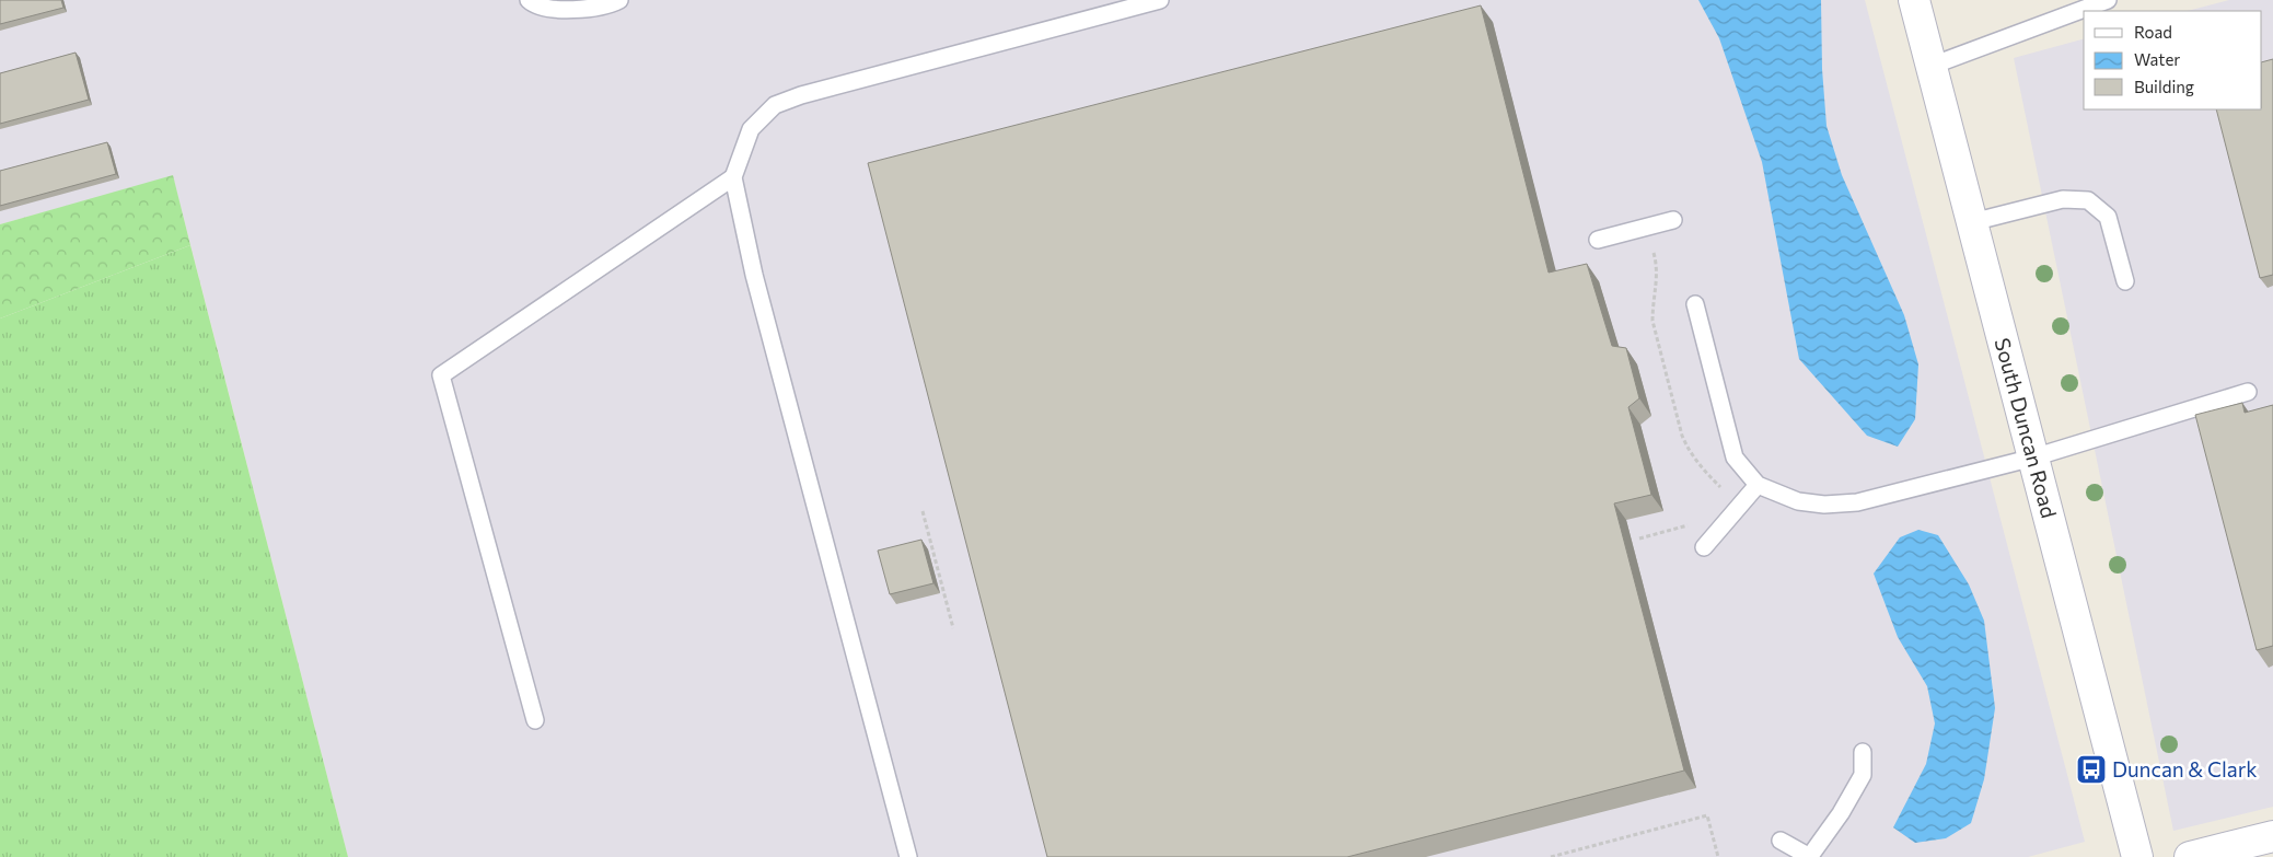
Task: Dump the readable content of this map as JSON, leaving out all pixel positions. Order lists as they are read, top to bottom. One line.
{"streets":{"main road":["South Duncan Road"]},"places":{"bus stop":["Duncan & Clark"]},"legend":["Road","Water","Building"]}
